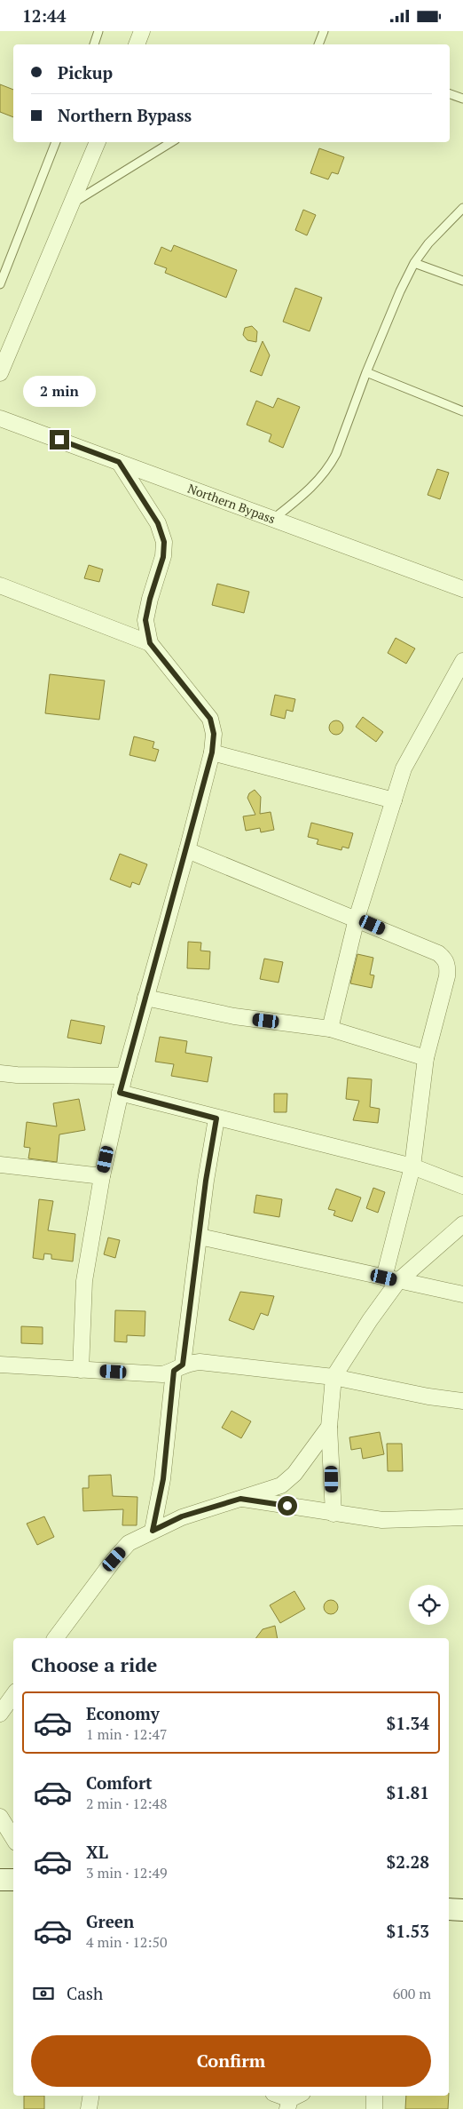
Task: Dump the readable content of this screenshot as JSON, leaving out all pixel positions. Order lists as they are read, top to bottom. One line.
{"streets":{"street":["Northern Bypass"]},"page":{"status":"12:44","banner":["Pickup","Northern Bypass"],"bubble":"2 min","heading":"Choose a ride","list":[{"name":"Economy","note":"1 min · 12:47","value":"$1.34"},{"name":"Comfort","note":"2 min · 12:48","value":"$1.81"},{"name":"XL","note":"3 min · 12:49","value":"$2.28"},{"name":"Green","note":"4 min · 12:50","value":"$1.53"}],"pay":["Cash","600 m"],"buttons":"Confirm"}}
